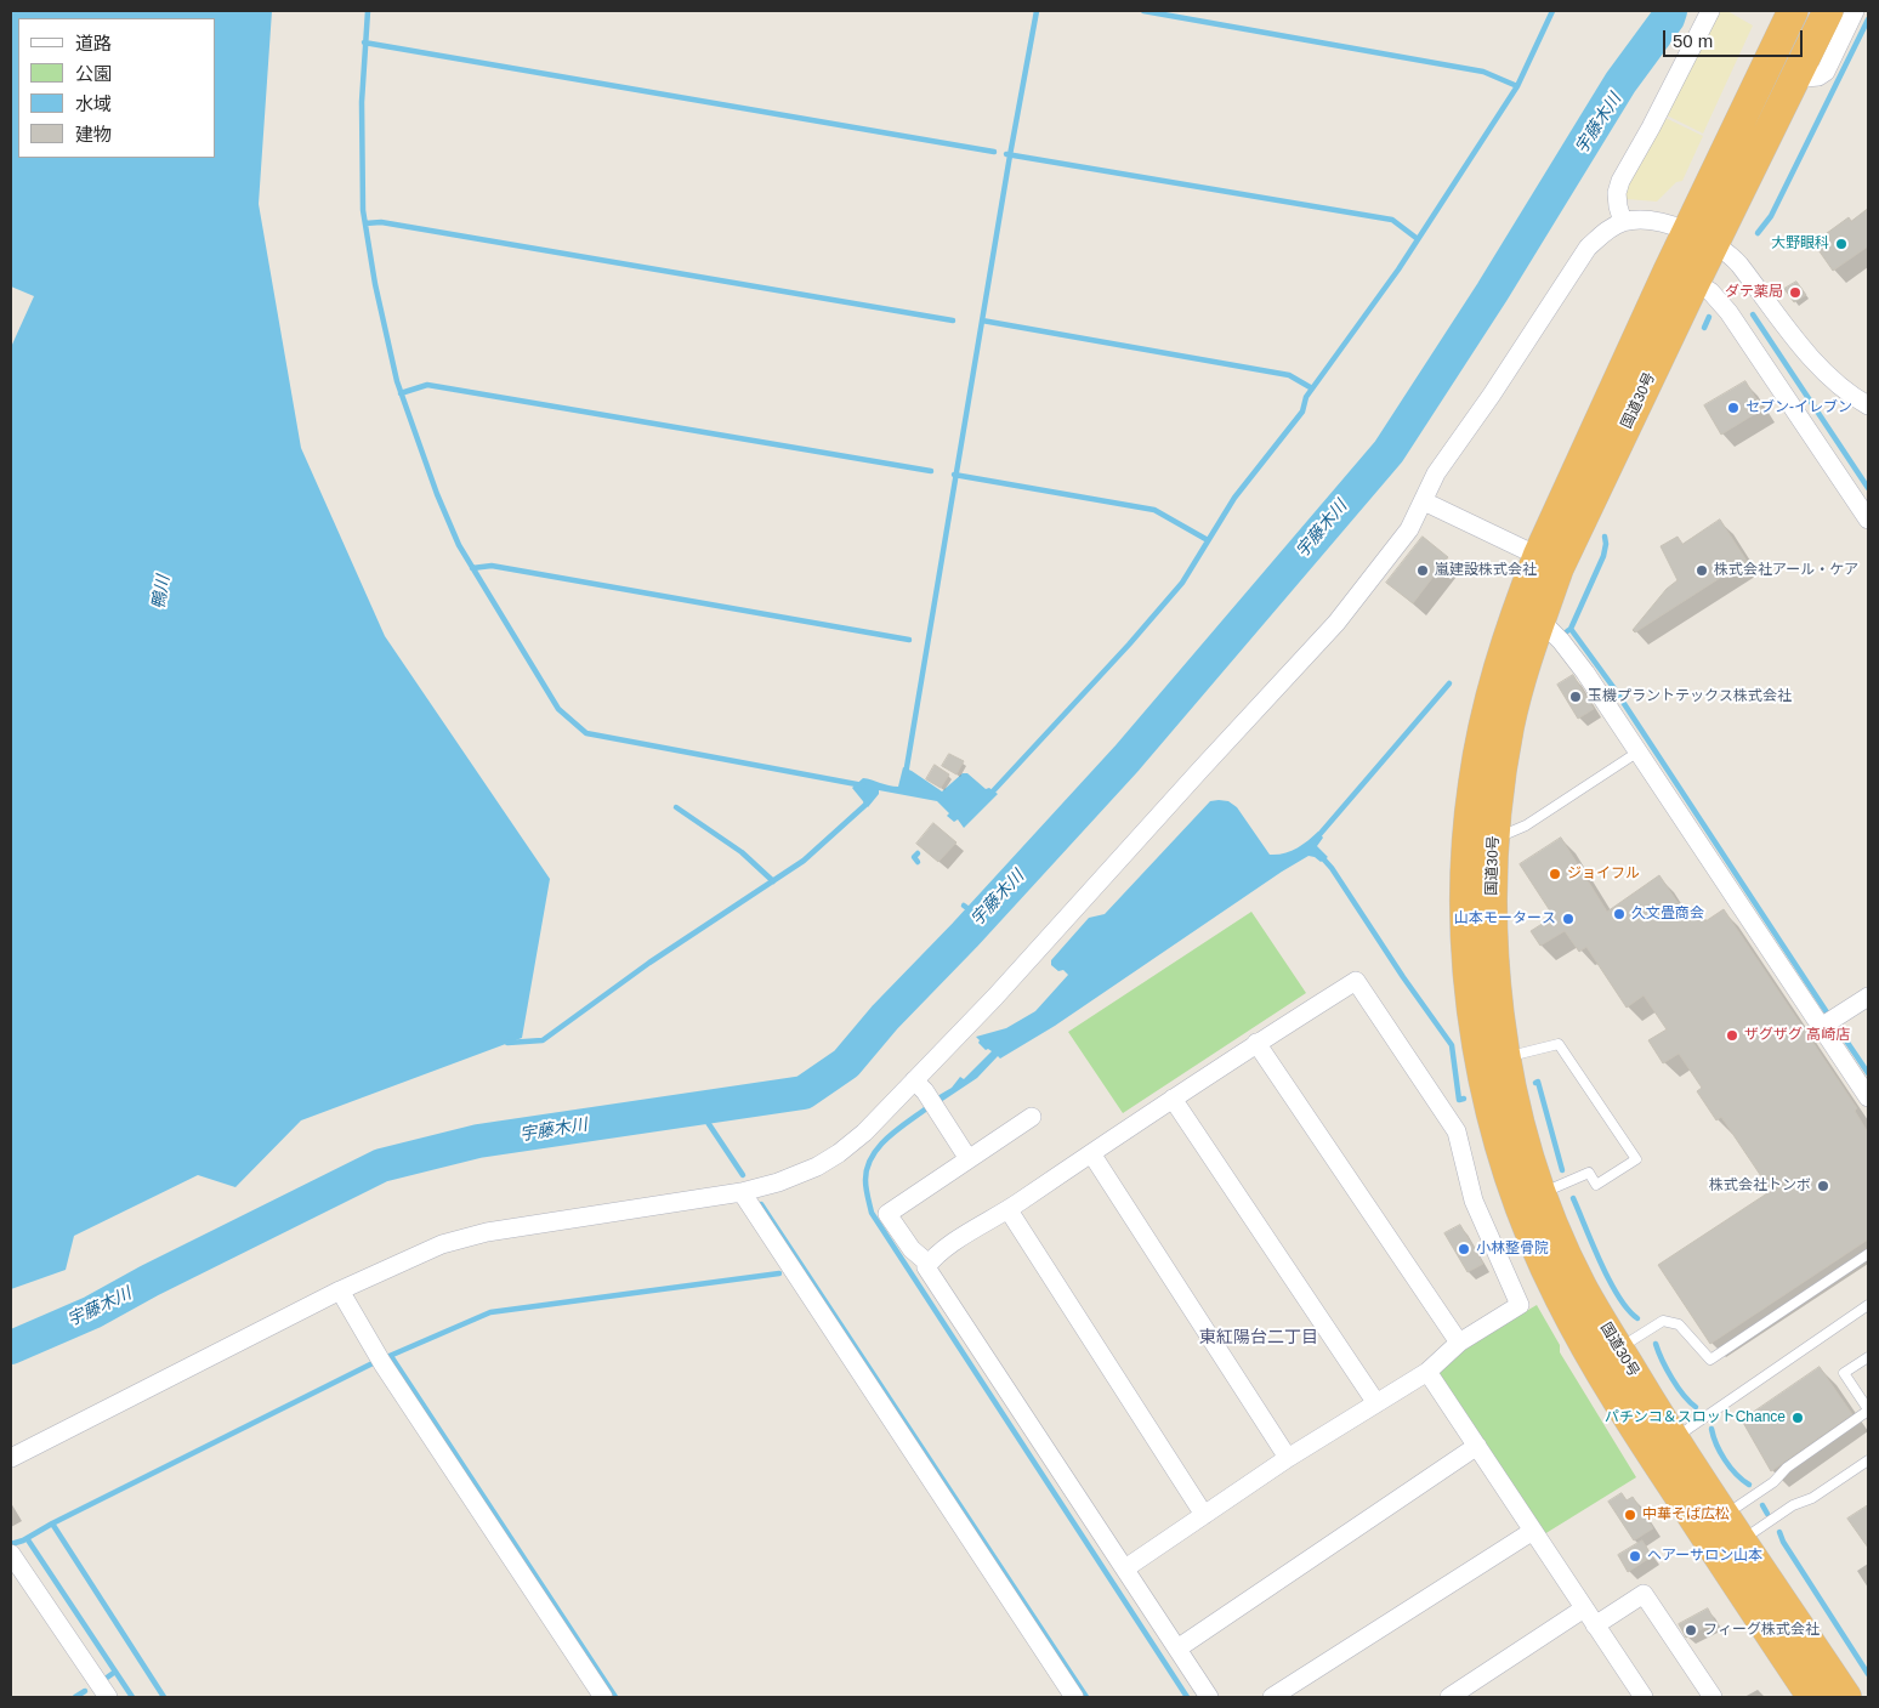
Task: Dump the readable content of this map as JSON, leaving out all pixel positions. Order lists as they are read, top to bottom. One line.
{"streets":{"highway":["国道30号"]},"districts":["東紅陽台二丁目"],"water":["宇藤木川","鴨川"],"places":["大野眼科","ダテ薬局","セブン-イレブン","嵐建設株式会社","株式会社アール・ケア","玉機プラントテックス株式会社","ジョイフル","久文畳商会","山本モータース","ザグザグ 高崎店","株式会社トンボ","小林整骨院","パチンコ＆スロットChance","中華そば広松","ヘアーサロン山本","フィーグ株式会社"],"legend":["道路","公園","水域","建物"],"scale_bar":"50 m"}
